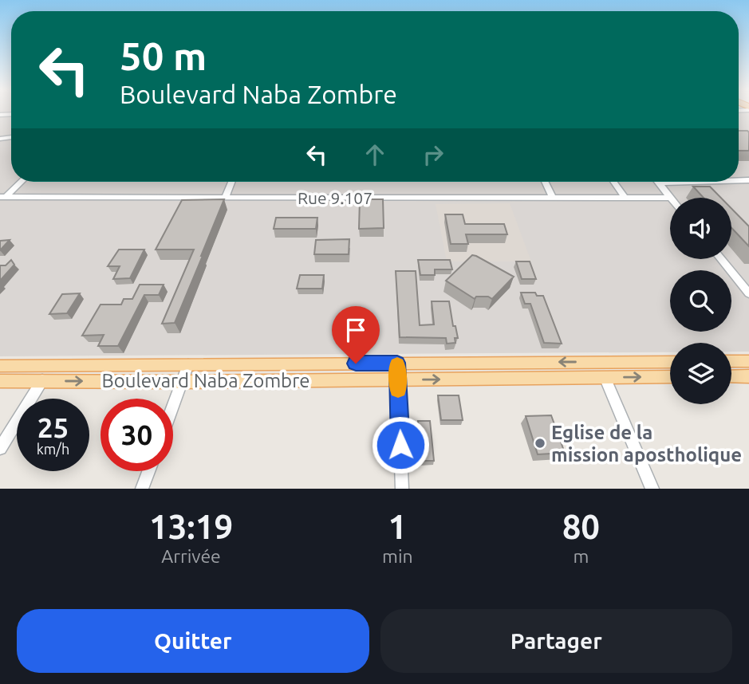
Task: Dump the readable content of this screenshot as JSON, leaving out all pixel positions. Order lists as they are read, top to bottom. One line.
{"streets":{"main road":["Boulevard Naba Zombre"],"street":["Rue 9.107"]},"places":["Eglise de la mission apostholique"],"page":{"turn":["50 m","Boulevard Naba Zombre"],"speed":"25 km/h","limit":"30","eta":["13:19","Arrivée","1","min","80","m"],"buttons":["Quitter","Partager"]}}
